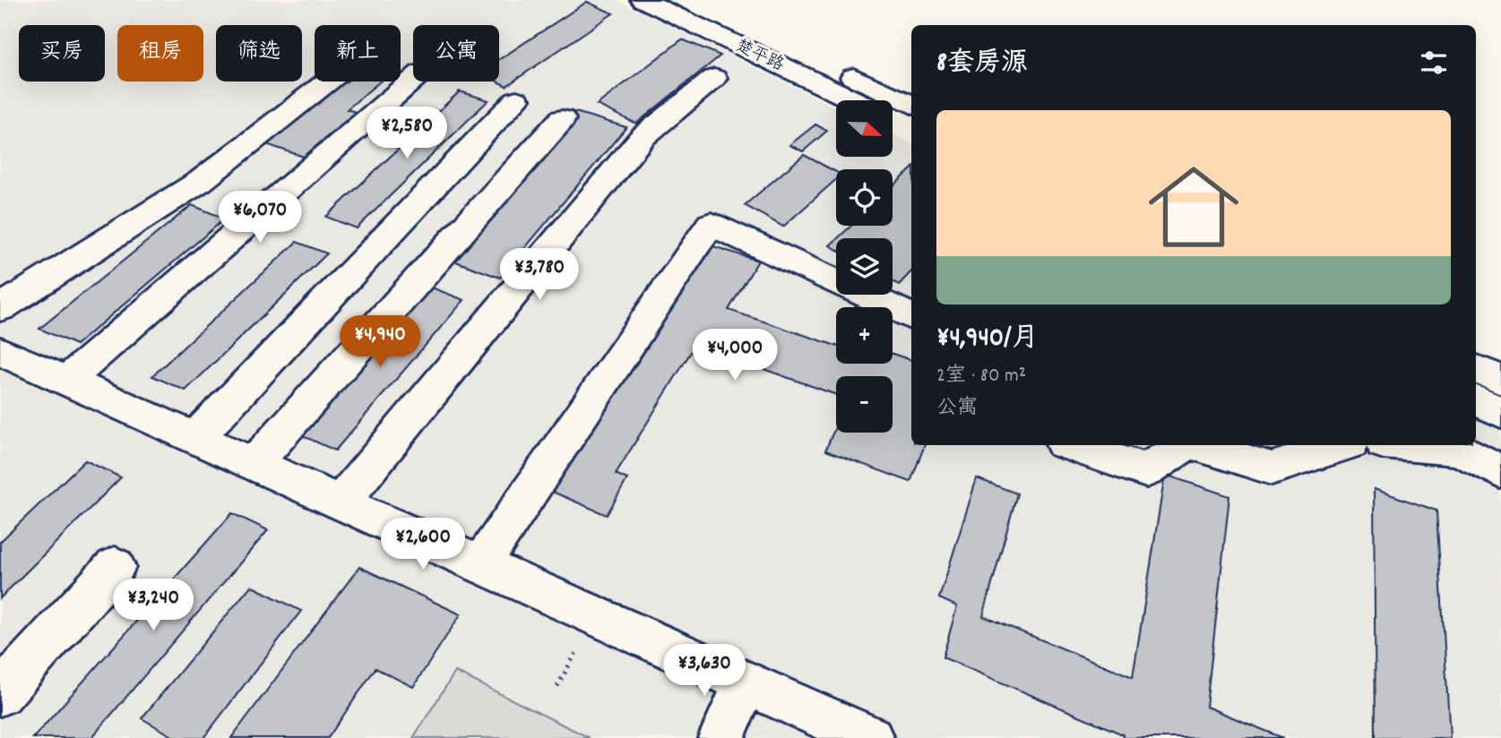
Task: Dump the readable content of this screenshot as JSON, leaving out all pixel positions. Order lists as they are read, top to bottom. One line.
{"streets":{"street":["楚平路"]},"north":"right","page":{"chip":["买房","租房","筛选","新上","公寓"],"heading":"8套房源","map_buttons":["+","−"],"list":[{"name":"¥4,940/月","note":"2室 · 80 m² · 公寓"}],"price":["¥2,580","¥6,070","¥3,780","¥4,940","¥4,000","¥2,600","¥3,240","¥3,630"]}}
